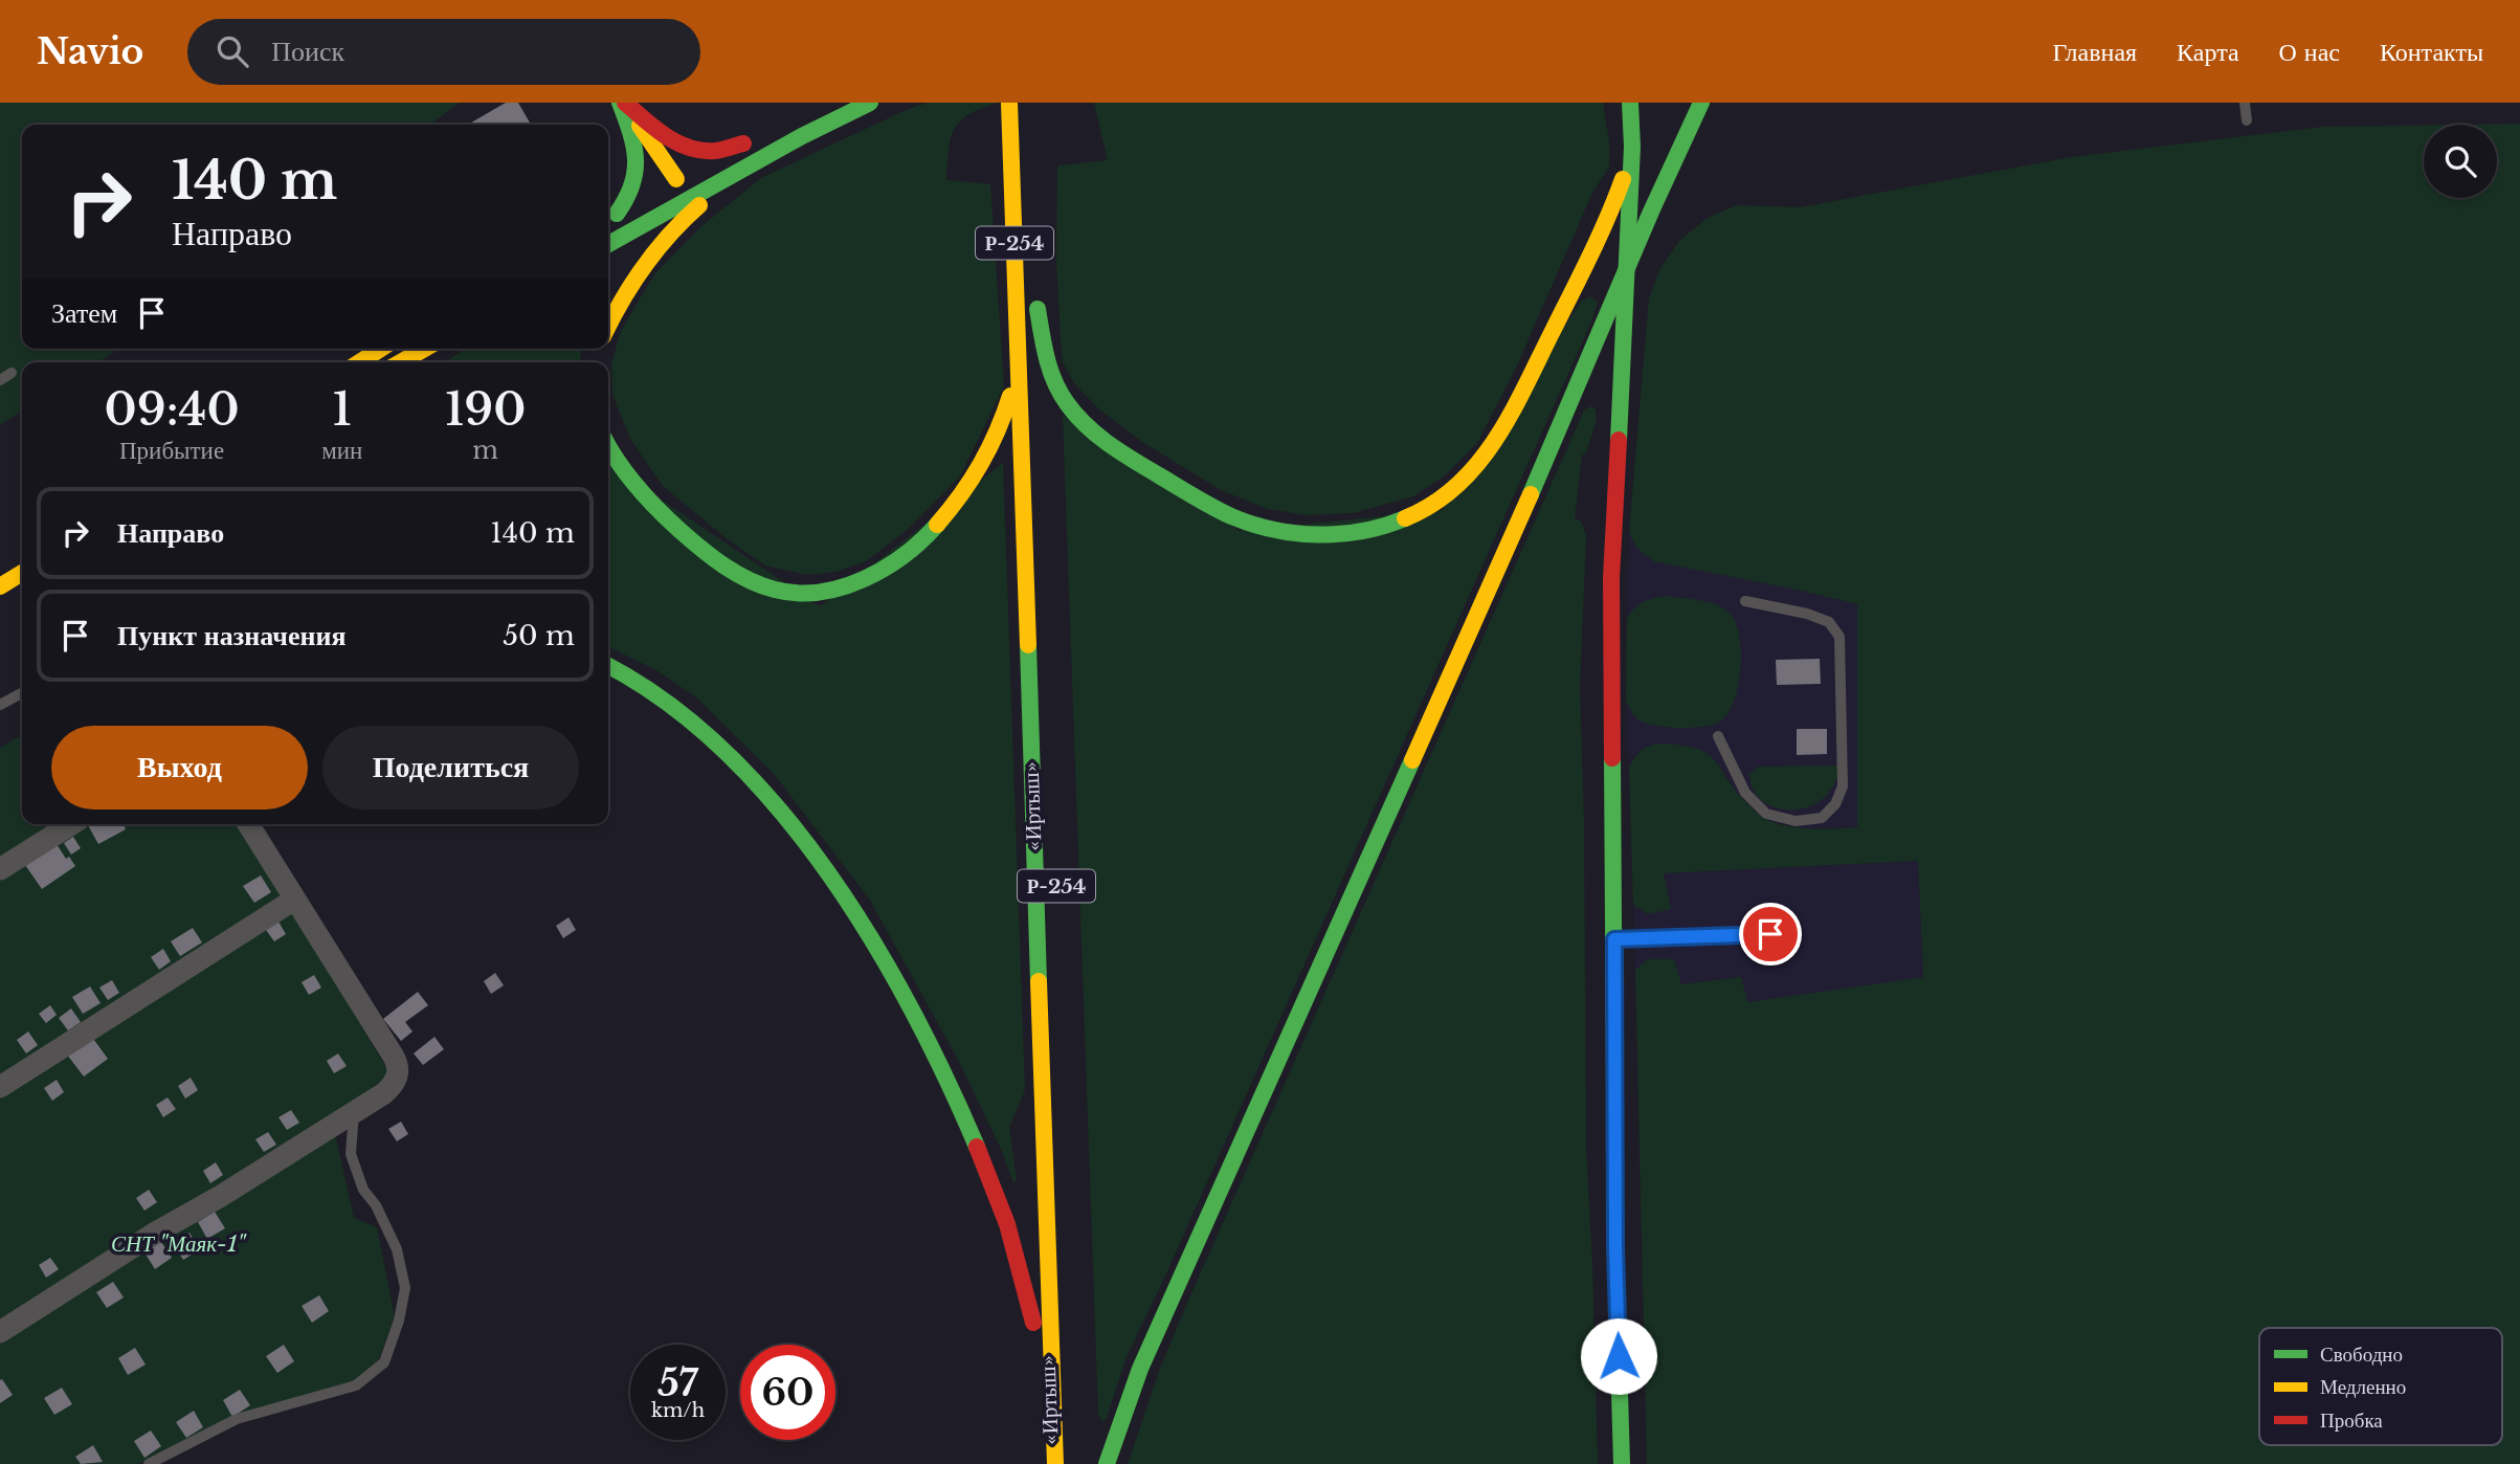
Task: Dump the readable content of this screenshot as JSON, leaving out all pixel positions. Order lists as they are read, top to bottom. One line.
{"streets":{"main road":["Р-254","«Иртыш»"]},"parks":["СНТ \"Маяк-1\""],"legend":["Свободно","Медленно","Пробка"],"page":{"header":"Navio","search":"Поиск","nav":["Главная","Карта","О нас","Контакты"],"turn":["140 m","Направо"],"then":"Затем","eta":["09:40","Прибытие","1","мин","190","m"],"list":[{"name":"Направо","value":"140 m"},{"name":"Пункт назначения","value":"50 m"}],"buttons":["Выход","Поделиться"],"speed":"57 km/h","limit":"60"}}
